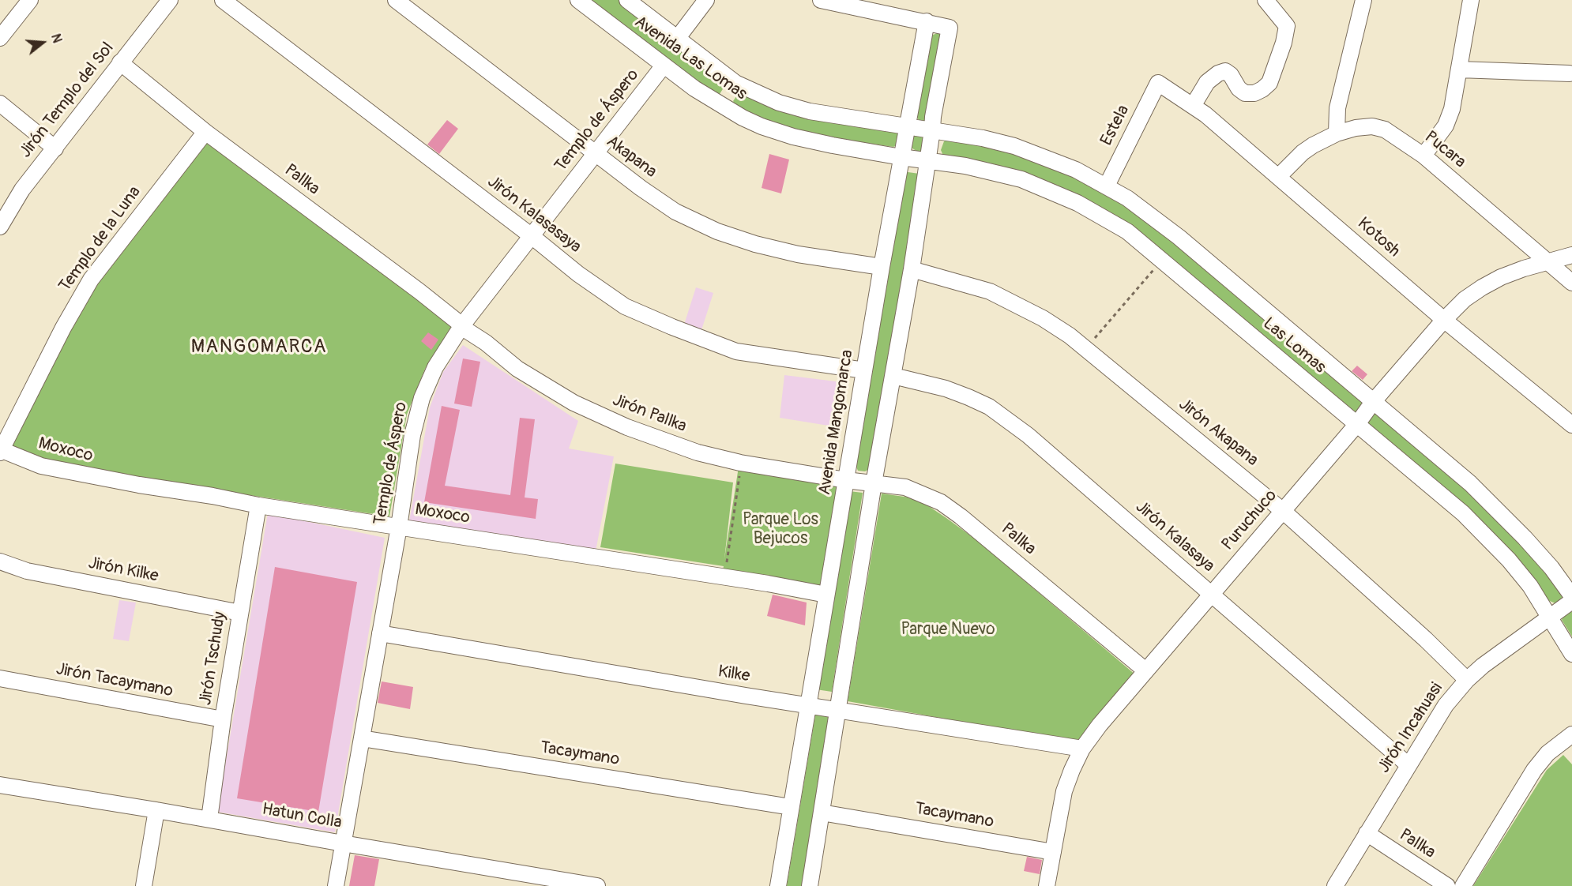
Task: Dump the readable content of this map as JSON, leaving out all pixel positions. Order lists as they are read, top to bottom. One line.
{"streets":{"street":["Avenida Las Lomas","Jirón Templo del Sol","Templo de Áspero","Estela","Pucara","Akapana","Pallka","Jirón Kalasasaya","Kotosh","Templo de la Luna","Las Lomas","Jirón Pallka","Avenida Mangomarca","Jirón Akapana","Moxoco","Puruchuco","Jirón Kalasaya","Jirón Kilke","Jirón Tschudy","Kilke","Jirón Tacaymano","Jirón Incahuasi","Tacaymano","Hatun Colla"]},"crossings":[["Avenida Las Lomas","Templo de Áspero"],["Avenida Las Lomas","Las Lomas"],["Avenida Las Lomas","Avenida Mangomarca"],["Jirón Templo del Sol","Pallka"],["Templo de Áspero","Akapana"],["Templo de Áspero","Pallka"],["Templo de Áspero","Jirón Kalasasaya"],["Templo de Áspero","Jirón Pallka"],["Templo de Áspero","Moxoco"],["Templo de Áspero","Kilke"],["Templo de Áspero","Tacaymano"],["Templo de Áspero","Hatun Colla"],["Estela","Kotosh"],["Estela","Las Lomas"],["Pucara","Kotosh"],["Pucara","Puruchuco"],["Akapana","Avenida Mangomarca"],["Pallka","Templo de la Luna"],["Pallka","Jirón Pallka"],["Pallka","Avenida Mangomarca"],["Pallka","Puruchuco"],["Pallka","Jirón Incahuasi"],["Jirón Kalasasaya","Avenida Mangomarca"],["Kotosh","Puruchuco"],["Templo de la Luna","Moxoco"],["Las Lomas","Puruchuco"],["Las Lomas","Jirón Incahuasi"],["Jirón Pallka","Avenida Mangomarca"],["Avenida Mangomarca","Moxoco"],["Avenida Mangomarca","Kilke"],["Avenida Mangomarca","Tacaymano"],["Jirón Akapana","Puruchuco"],["Jirón Akapana","Jirón Incahuasi"],["Moxoco","Jirón Tschudy"],["Puruchuco","Jirón Kalasaya"],["Puruchuco","Kilke"],["Puruchuco","Tacaymano"],["Jirón Kalasaya","Jirón Incahuasi"],["Jirón Kilke","Jirón Tschudy"],["Jirón Tschudy","Jirón Tacaymano"],["Jirón Tschudy","Hatun Colla"]],"districts":["MANGOMARCA"],"parks":["Parque Los Bejucos","Parque Nuevo"],"north":"right"}
